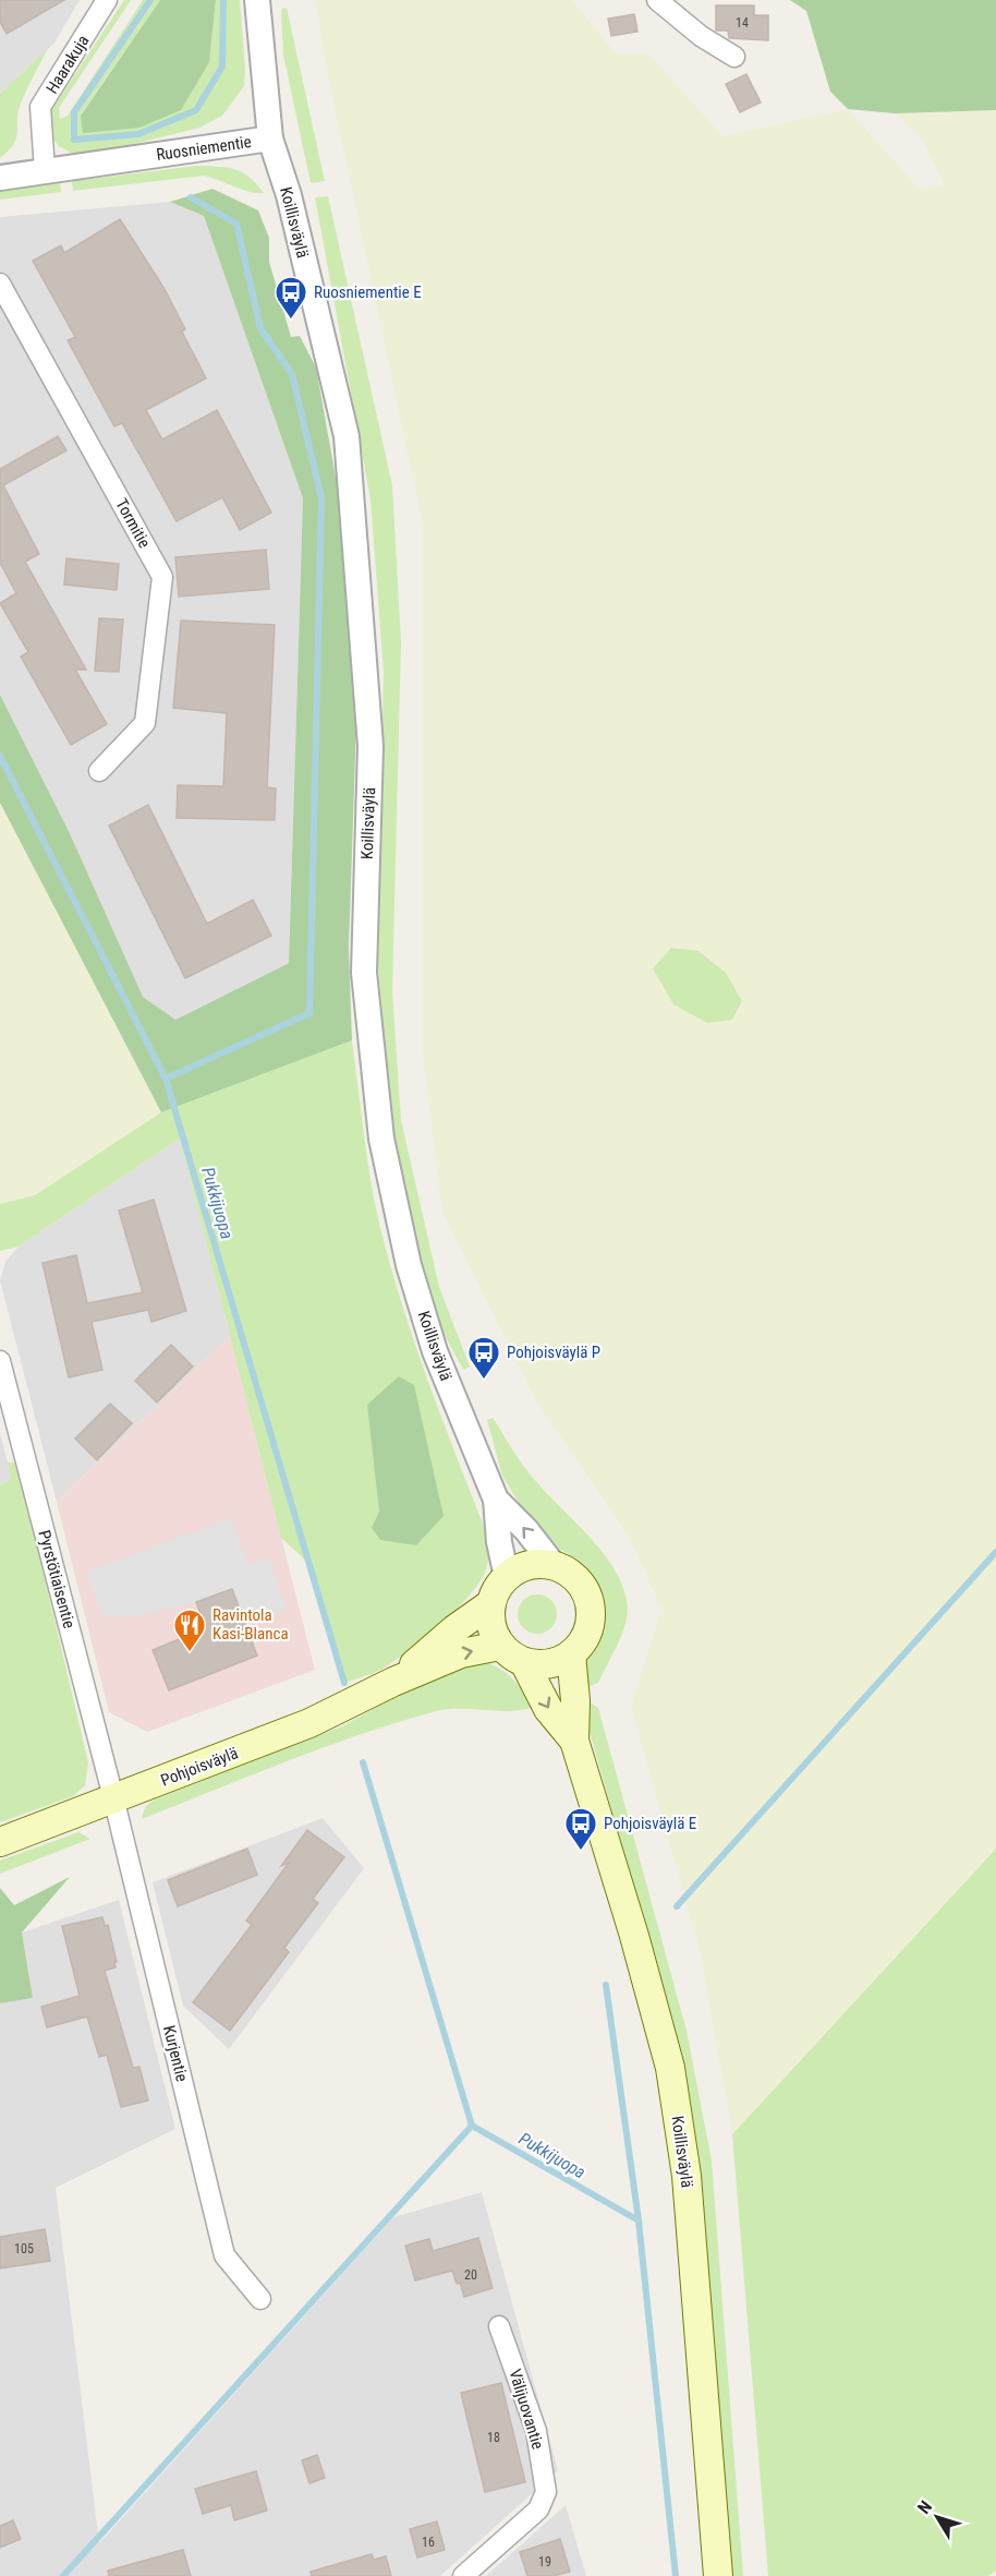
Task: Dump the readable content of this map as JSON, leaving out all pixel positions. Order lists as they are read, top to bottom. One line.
{"streets":{"main road":["Koillisväylä","Pohjoisväylä"],"street":["Haarakuja","Ruosniementie","Tormitie","Pyrstötiaisentie","Kurjentie","Välijuovantie"]},"crossings":[["Haarakuja","Ruosniementie"],["Ruosniementie","Koillisväylä"],["Koillisväylä","Pohjoisväylä"],["Pyrstötiaisentie","Pohjoisväylä"],["Pyrstötiaisentie","Kurjentie"],["Pohjoisväylä","Kurjentie"]],"water":["Pukkijuopa"],"places":{"bus stop":["Ruosniementie E","Pohjoisväylä P","Pohjoisväylä E"],"restaurant":["Ravintola Kasi-Blanca"]},"house_numbers":["14","105","20","18","16","19"],"north":"top left"}
